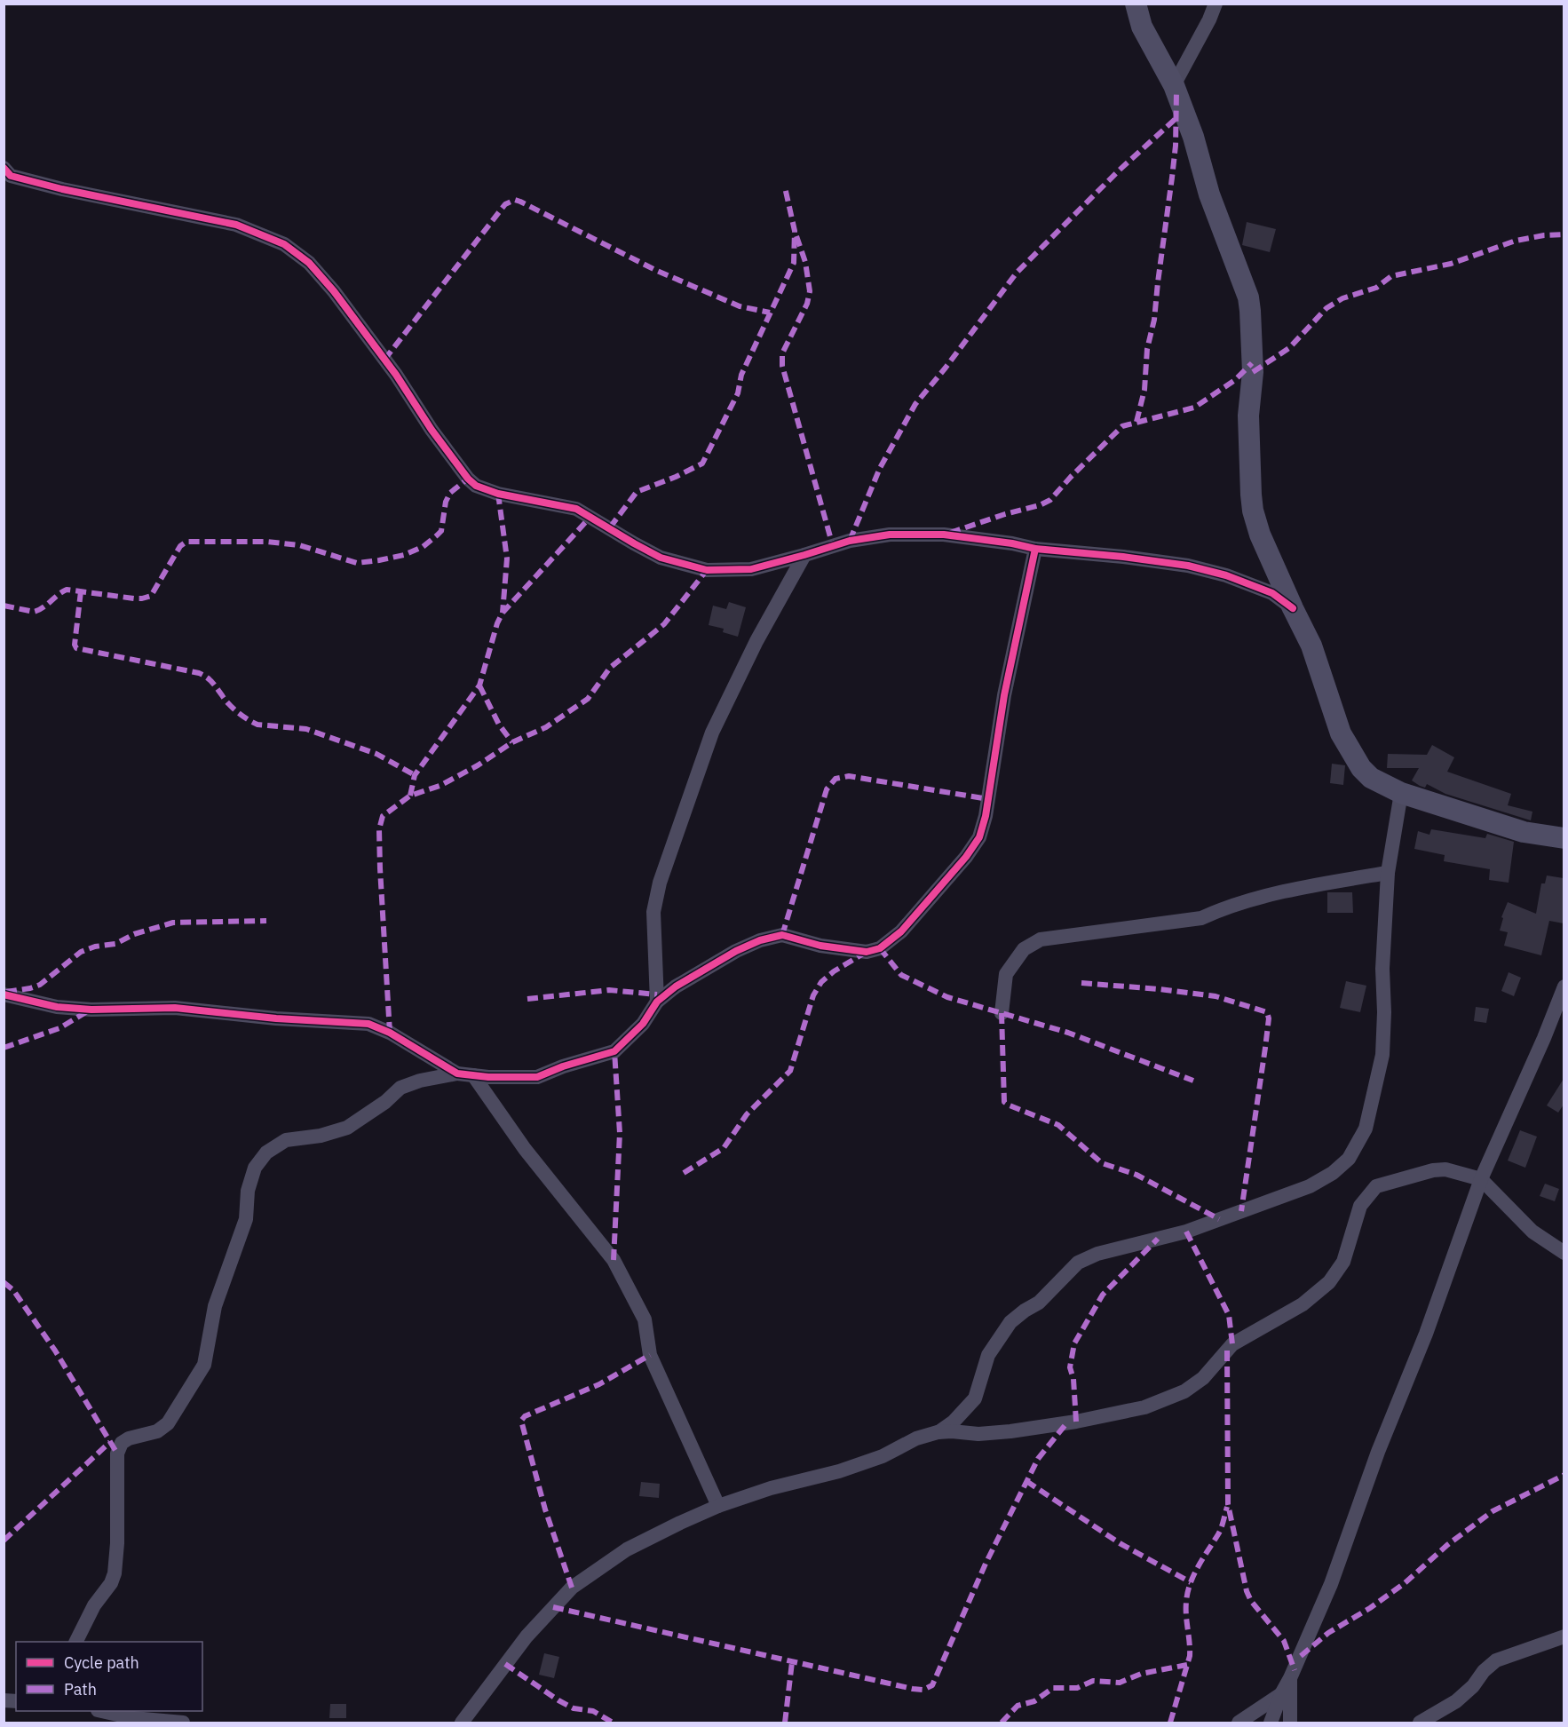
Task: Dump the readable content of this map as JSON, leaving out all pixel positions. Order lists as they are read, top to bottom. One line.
{"legend":["Cycle path","Path"]}
